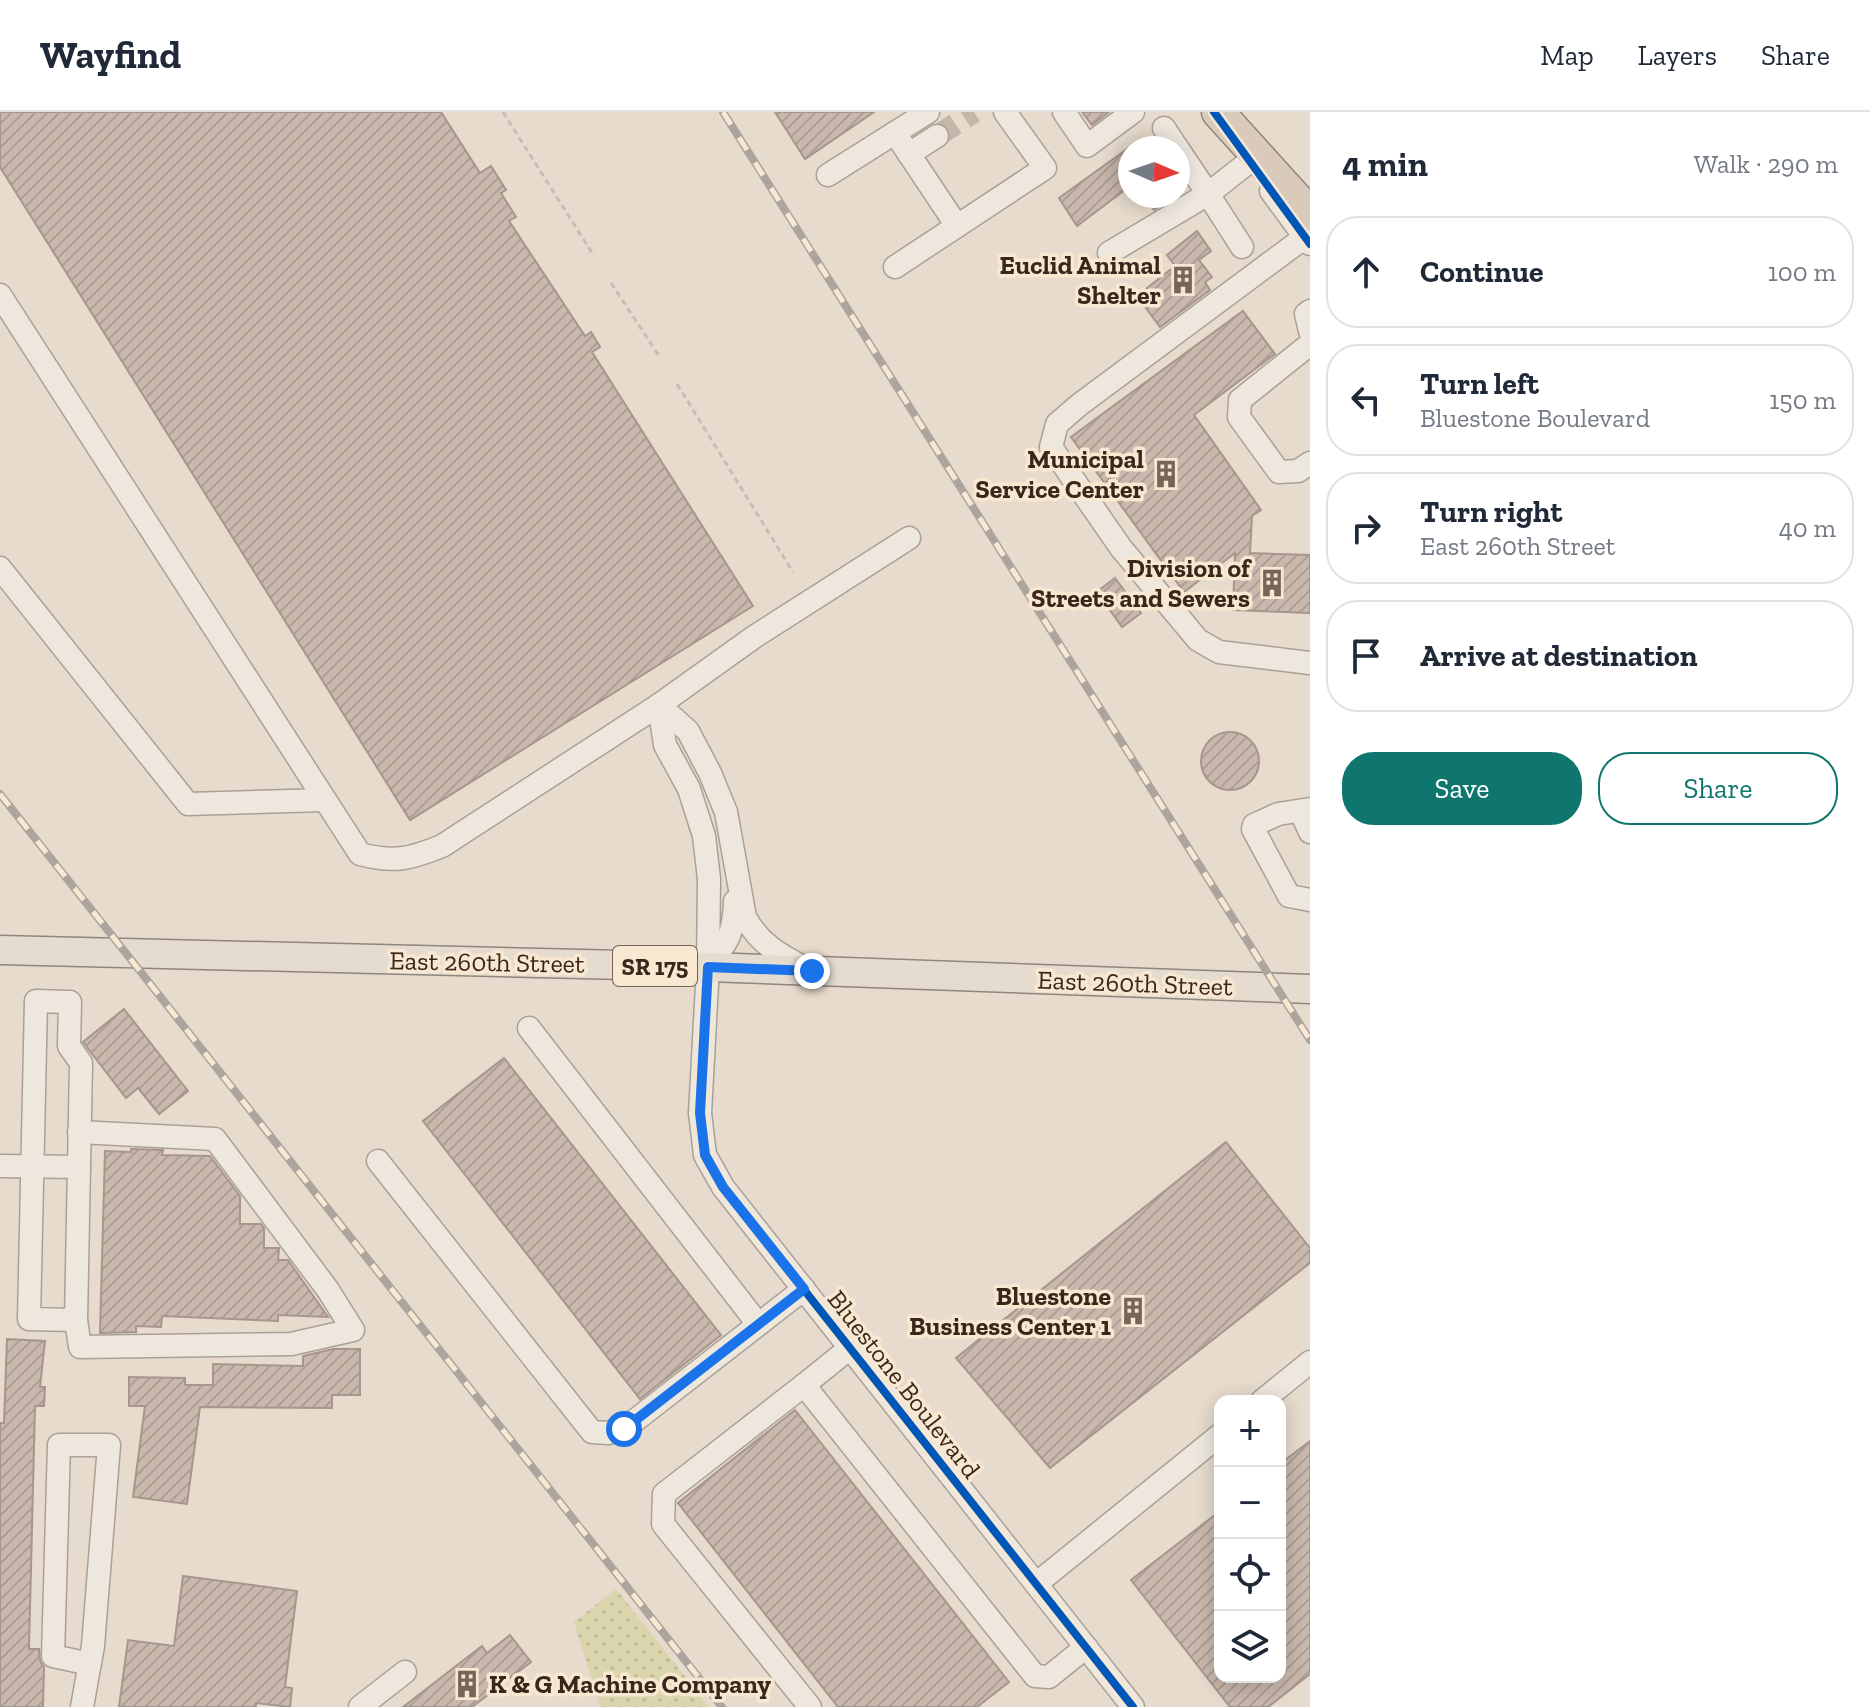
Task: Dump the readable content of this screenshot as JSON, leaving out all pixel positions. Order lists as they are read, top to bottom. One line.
{"streets":{"main road":["East 260th Street","SR 175"],"street":["Bluestone Boulevard"]},"crossings":[["East 260th Street","Bluestone Boulevard"]],"places":{"building":["Euclid Animal Shelter","Municipal Service Center","Division of Streets and Sewers","Bluestone Business Center 1","K & G Machine Company"]},"north":"right","page":{"header":"Wayfind","nav":["Map","Layers","Share"],"heading":["4 min","Walk · 290 m"],"list":[["Continue","100 m"],["Turn left","Bluestone Boulevard","150 m"],["Turn right","East 260th Street","40 m"],"Arrive at destination"],"buttons":["Save","Share"],"map_buttons":["+","−"]}}
